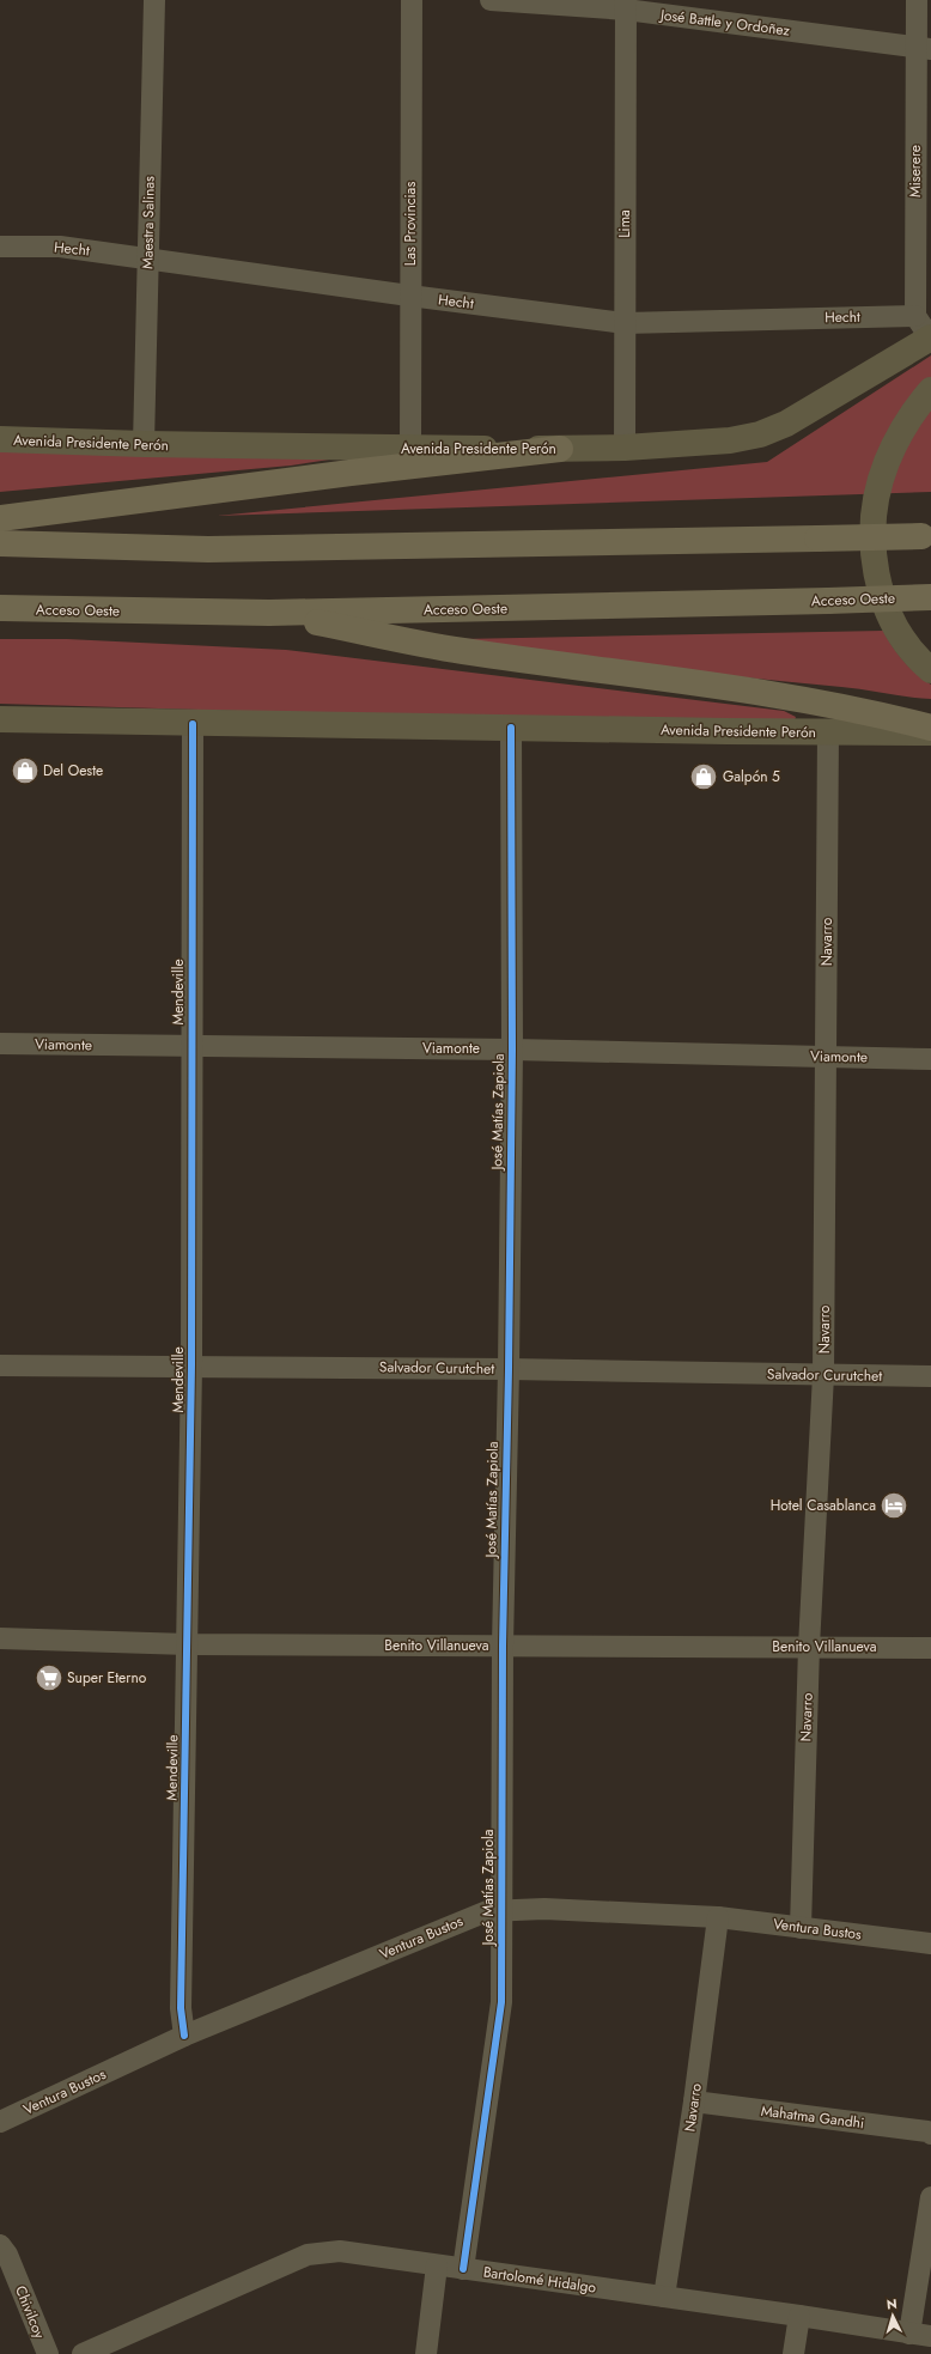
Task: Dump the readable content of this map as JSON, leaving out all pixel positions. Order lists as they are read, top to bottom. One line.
{"streets":{"highway":["Acceso Oeste"],"street":["José Battle y Ordoñez","Miserere","Maestra Salinas","Las Provincias","Lima","Hecht","Avenida Presidente Perón","Navarro","Mendeville","Viamonte","José Matías Zapiola","Salvador Curutchet","Benito Villanueva","Ventura Bustos","Mahatma Gandhi","Bartolomé Hidalgo","Chivilcoy"]},"crossings":[["José Battle y Ordoñez","Miserere"],["José Battle y Ordoñez","Lima"],["Miserere","Hecht"],["Maestra Salinas","Hecht"],["Maestra Salinas","Avenida Presidente Perón"],["Las Provincias","Hecht"],["Las Provincias","Avenida Presidente Perón"],["Lima","Hecht"],["Lima","Avenida Presidente Perón"],["Avenida Presidente Perón","Navarro"],["Avenida Presidente Perón","Mendeville"],["Avenida Presidente Perón","José Matías Zapiola"],["Navarro","Viamonte"],["Navarro","Salvador Curutchet"],["Navarro","Benito Villanueva"],["Navarro","Ventura Bustos"],["Navarro","Mahatma Gandhi"],["Navarro","Bartolomé Hidalgo"],["Mendeville","Viamonte"],["Mendeville","Salvador Curutchet"],["Mendeville","Benito Villanueva"],["Mendeville","Ventura Bustos"],["Viamonte","José Matías Zapiola"],["José Matías Zapiola","Salvador Curutchet"],["José Matías Zapiola","Benito Villanueva"],["José Matías Zapiola","Ventura Bustos"],["José Matías Zapiola","Bartolomé Hidalgo"]],"places":{"shop":["Del Oeste","Galpón 5"],"hotel":["Hotel Casablanca"],"supermarket":["Super Eterno"]},"north":"top"}
